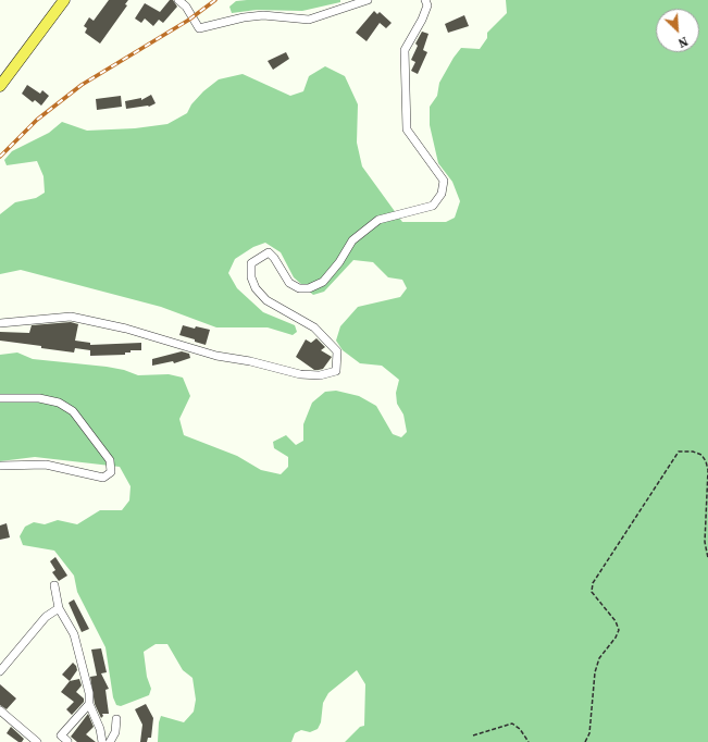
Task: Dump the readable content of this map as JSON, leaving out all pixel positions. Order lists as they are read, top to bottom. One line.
{"north":"bottom right"}
